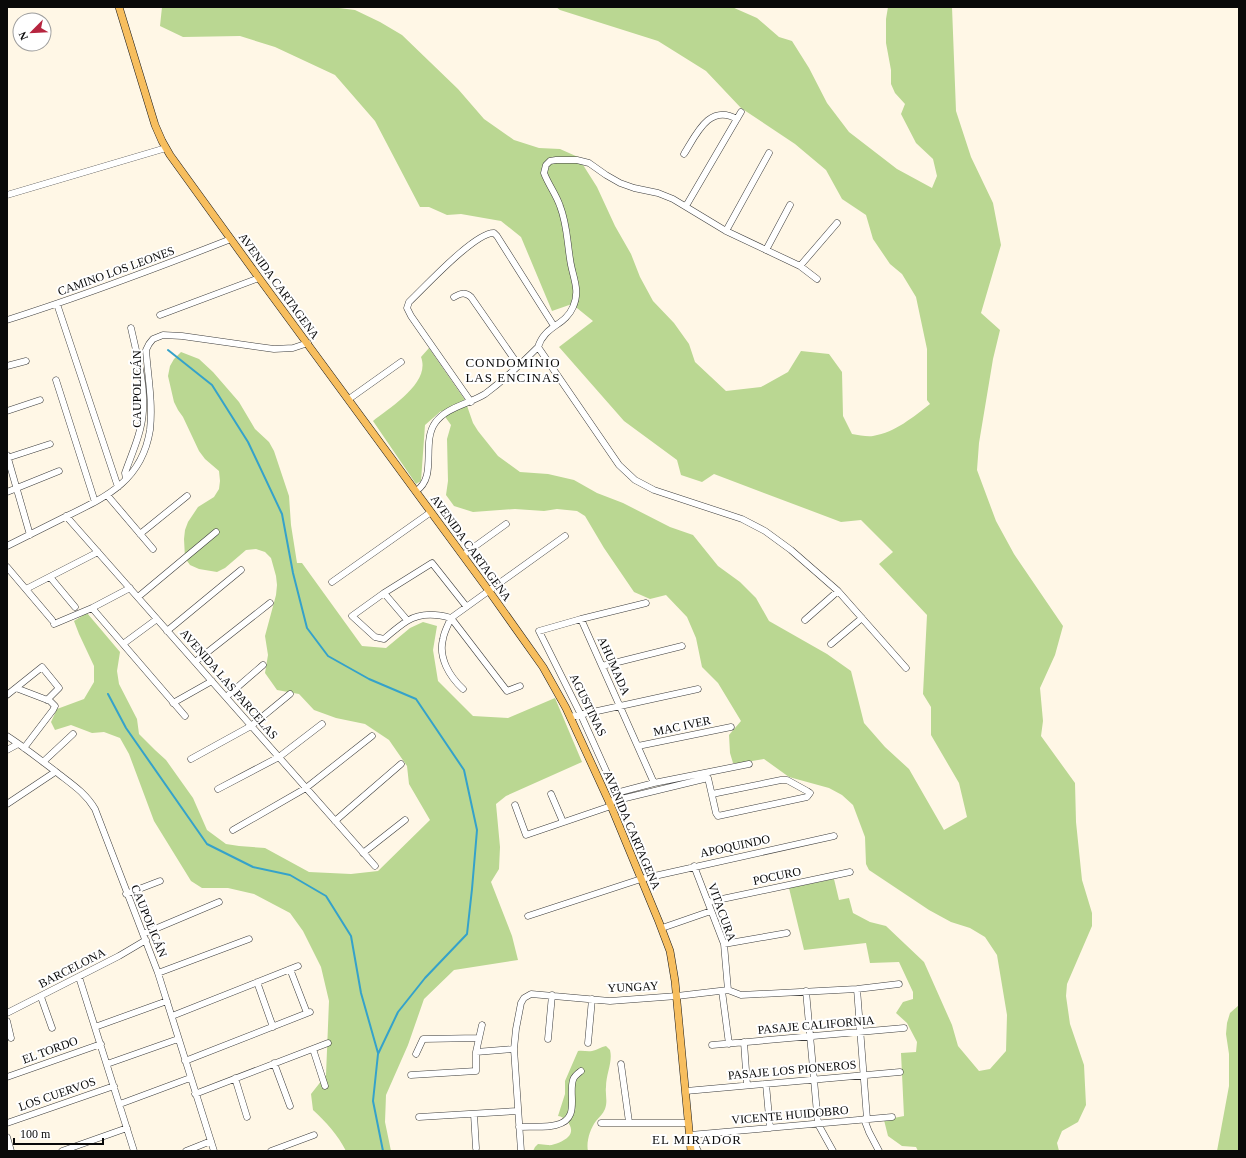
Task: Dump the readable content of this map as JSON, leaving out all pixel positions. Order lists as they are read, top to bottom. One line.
{"streets":{"main road":["AVENIDA CARTAGENA"],"street":["CAMINO LOS LEONES","CAUPOLICÁN","AHUMADA","AVENIDA LAS PARCELAS","AGUSTINAS","MAC IVER","APOQUINDO","POCURO","VITACURA","BARCELONA","YUNGAY","PASAJE CALIFORNIA","EL TORDO","PASAJE LOS PIONEROS","LOS CUERVOS","VICENTE HUIDOBRO"]},"crossings":[["CAMINO LOS LEONES","AVENIDA CARTAGENA"],["AVENIDA CARTAGENA","CAUPOLICÁN"],["AVENIDA CARTAGENA","APOQUINDO"],["AVENIDA CARTAGENA","YUNGAY"],["AVENIDA CARTAGENA","PASAJE LOS PIONEROS"],["AVENIDA CARTAGENA","VICENTE HUIDOBRO"],["CAUPOLICÁN","AVENIDA LAS PARCELAS"],["CAUPOLICÁN","BARCELONA"],["AHUMADA","AGUSTINAS"],["AHUMADA","MAC IVER"],["APOQUINDO","VITACURA"],["POCURO","VITACURA"],["VITACURA","YUNGAY"]],"districts":["CONDOMINIO LAS ENCINAS","EL MIRADOR"],"scale_bar":"100 m","north":"bottom left"}
